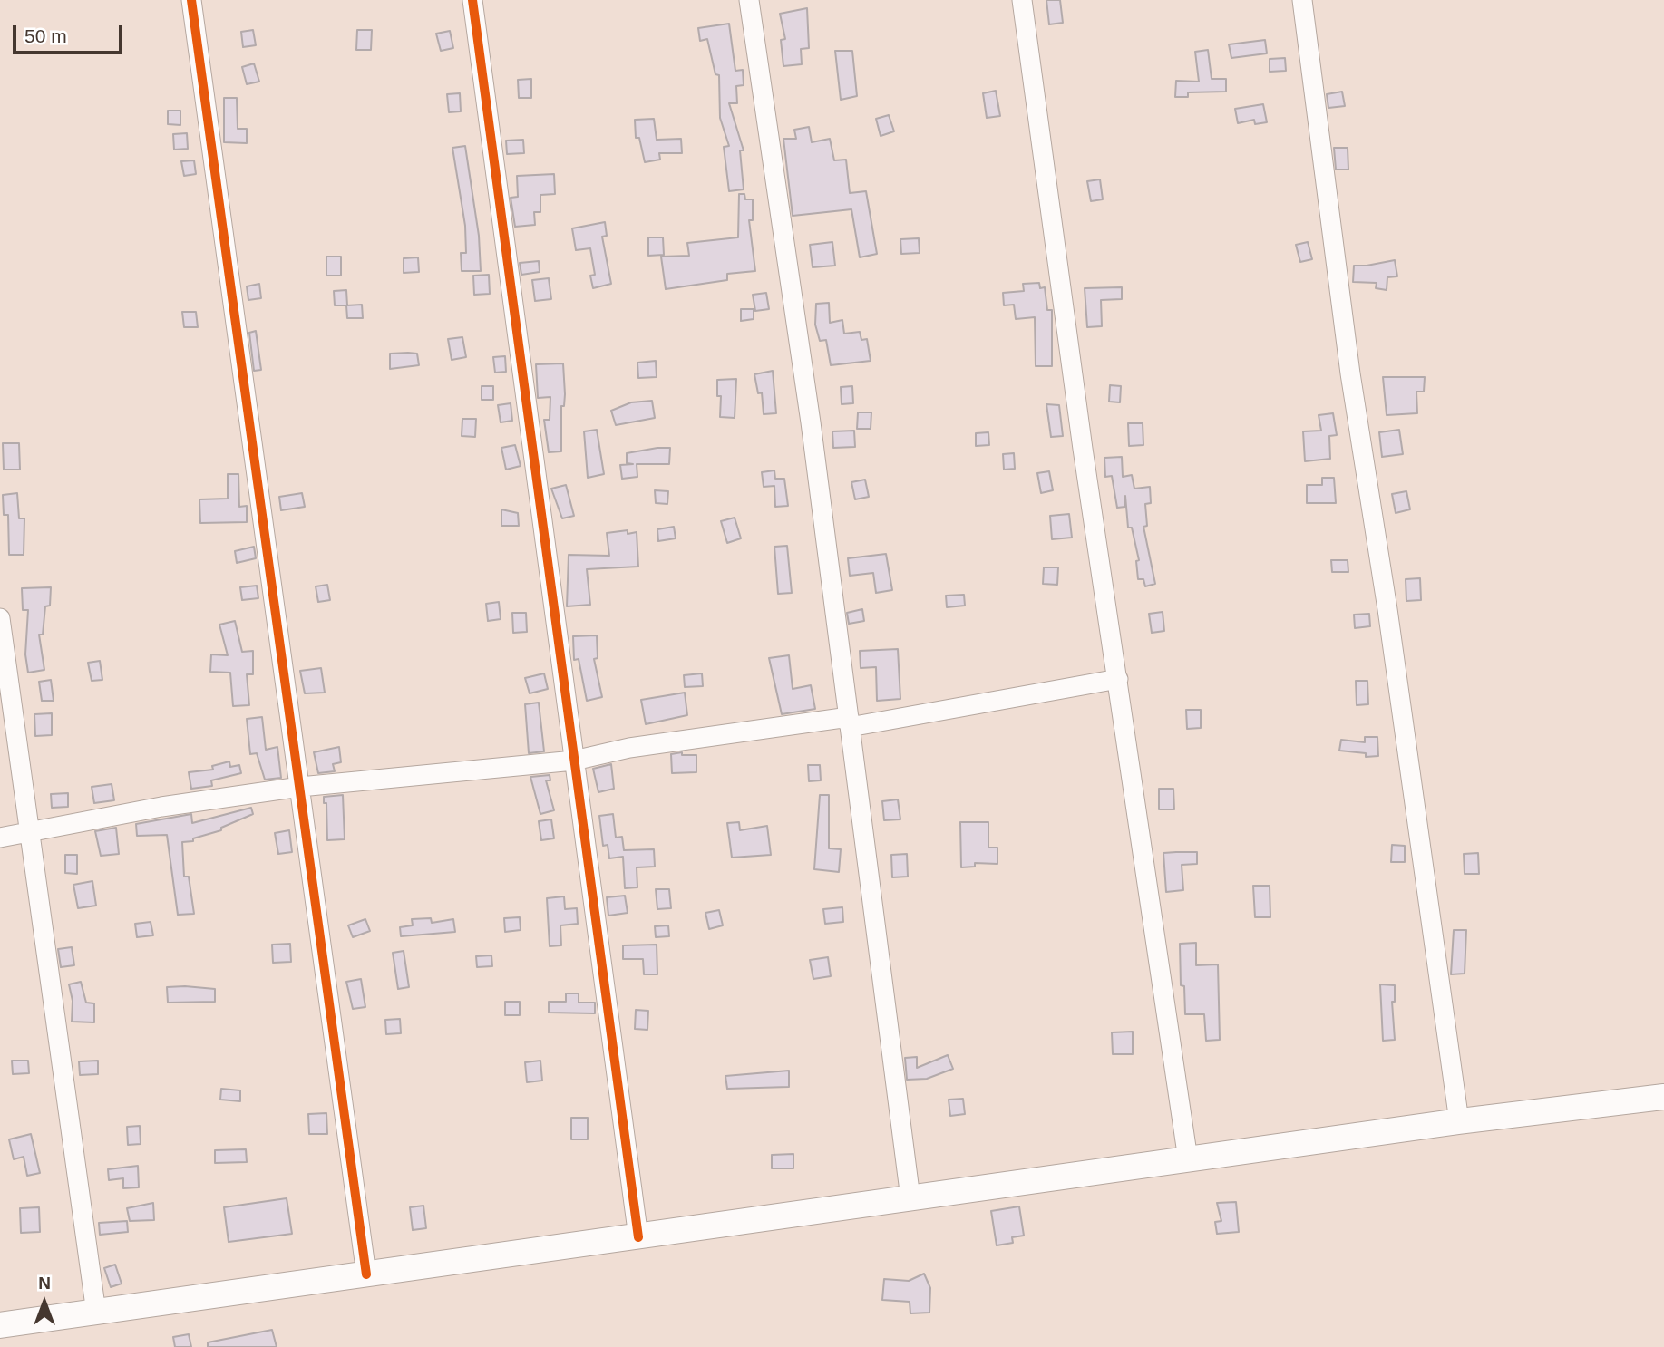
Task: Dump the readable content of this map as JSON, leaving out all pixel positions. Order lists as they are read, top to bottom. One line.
{"scale_bar":"50 m","north":"top"}
